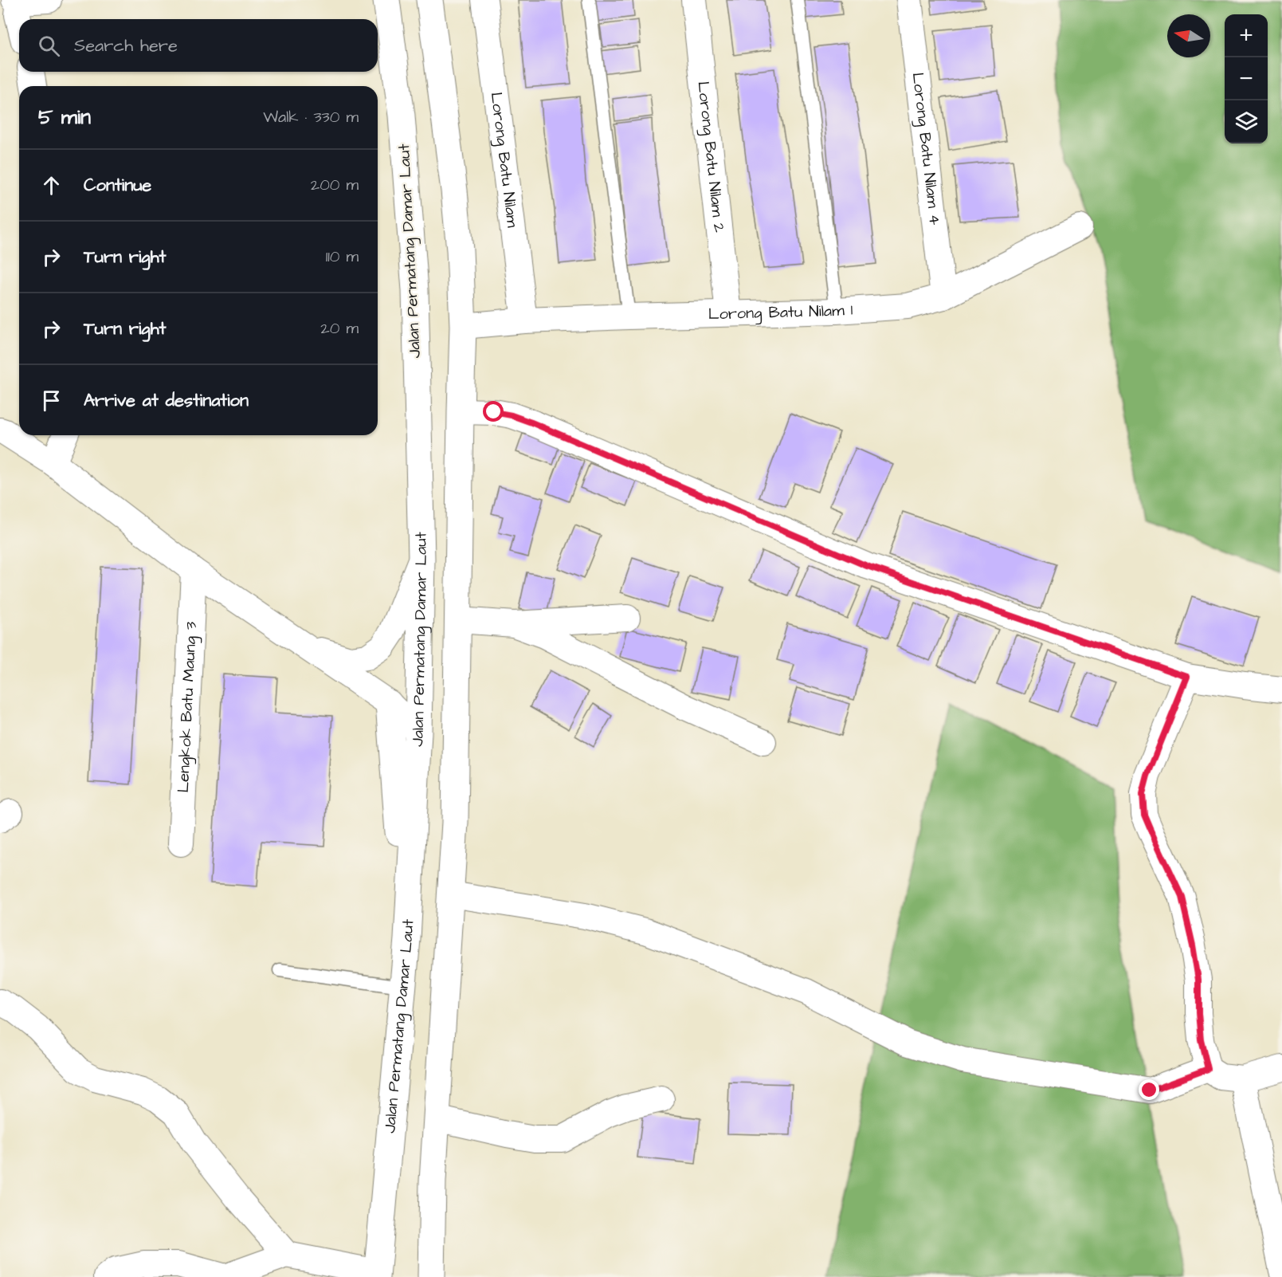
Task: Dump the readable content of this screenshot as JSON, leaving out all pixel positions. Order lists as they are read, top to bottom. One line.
{"streets":{"highway":["Jalan Permatang Damar Laut"],"street":["Lorong Batu Nilam 4","Lorong Batu Nilam 2","Lorong Batu Nilam","Lorong Batu Nilam 1","Lengkok Batu Maung 3"]},"crossings":[["Lorong Batu Nilam 4","Lorong Batu Nilam 1"],["Lorong Batu Nilam 2","Lorong Batu Nilam 1"],["Lorong Batu Nilam","Lorong Batu Nilam 1"]],"north":"left","page":{"map_buttons":["+","−"],"search":"Search here","heading":["5 min","Walk · 330 m"],"list":[["Continue","200 m"],["Turn right","110 m"],["Turn right","20 m"],"Arrive at destination"]}}
